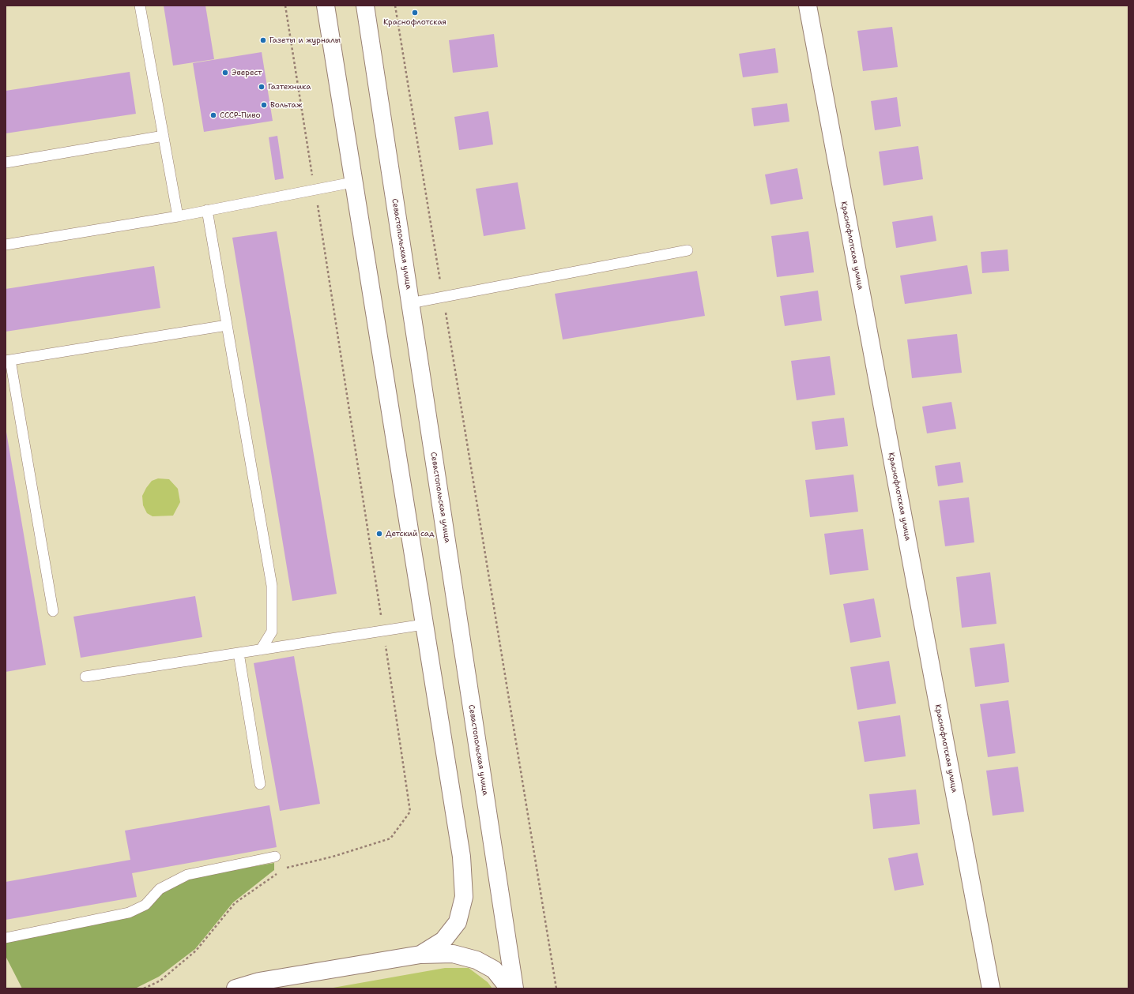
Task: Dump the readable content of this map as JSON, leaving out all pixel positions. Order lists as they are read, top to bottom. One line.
{"streets":{"street":["Севастопольская улица","Краснофлотская улица"]},"places":["Краснофлотская","Газеты и журналы","Эверест","Газтехника","Вольтаж","СССР-Пиво","Детский сад"]}
